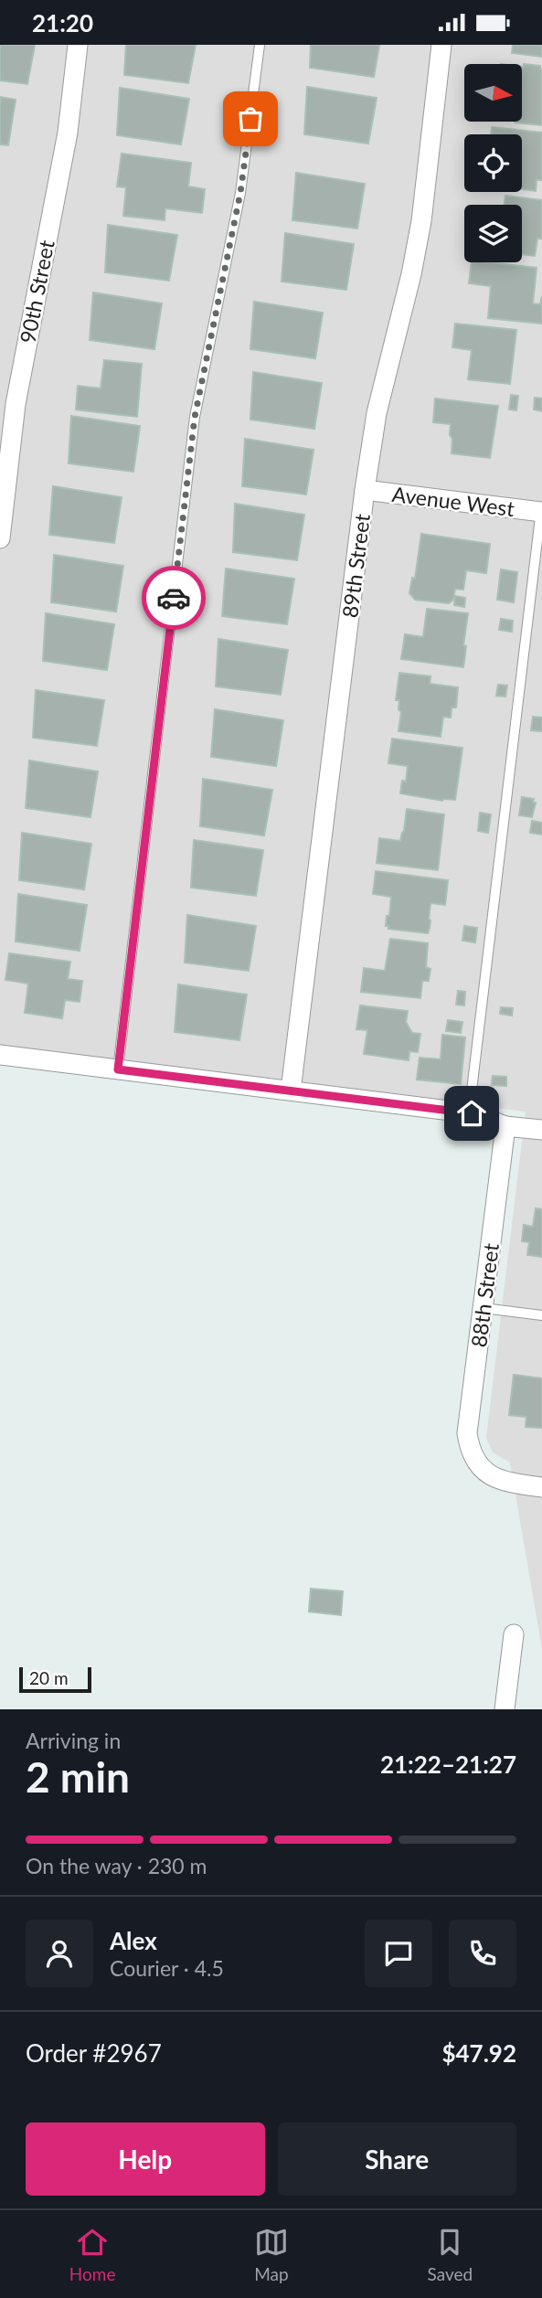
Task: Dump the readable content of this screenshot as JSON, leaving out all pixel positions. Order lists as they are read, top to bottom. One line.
{"streets":{"street":["90th Street","Avenue West","89th Street","88th Street"]},"crossings":[["Avenue West","89th Street"]],"scale_bar":"20 m","north":"right","page":{"status":"21:20","scale":"20 m","heading":["2 min","Arriving in","21:22–21:27"],"panel":["Alex","Courier · 4.5","Order #2967","$47.92"],"bar":"On the way · 230 m","buttons":["Help","Share"],"tabs":["Home","Map","Saved"]}}
